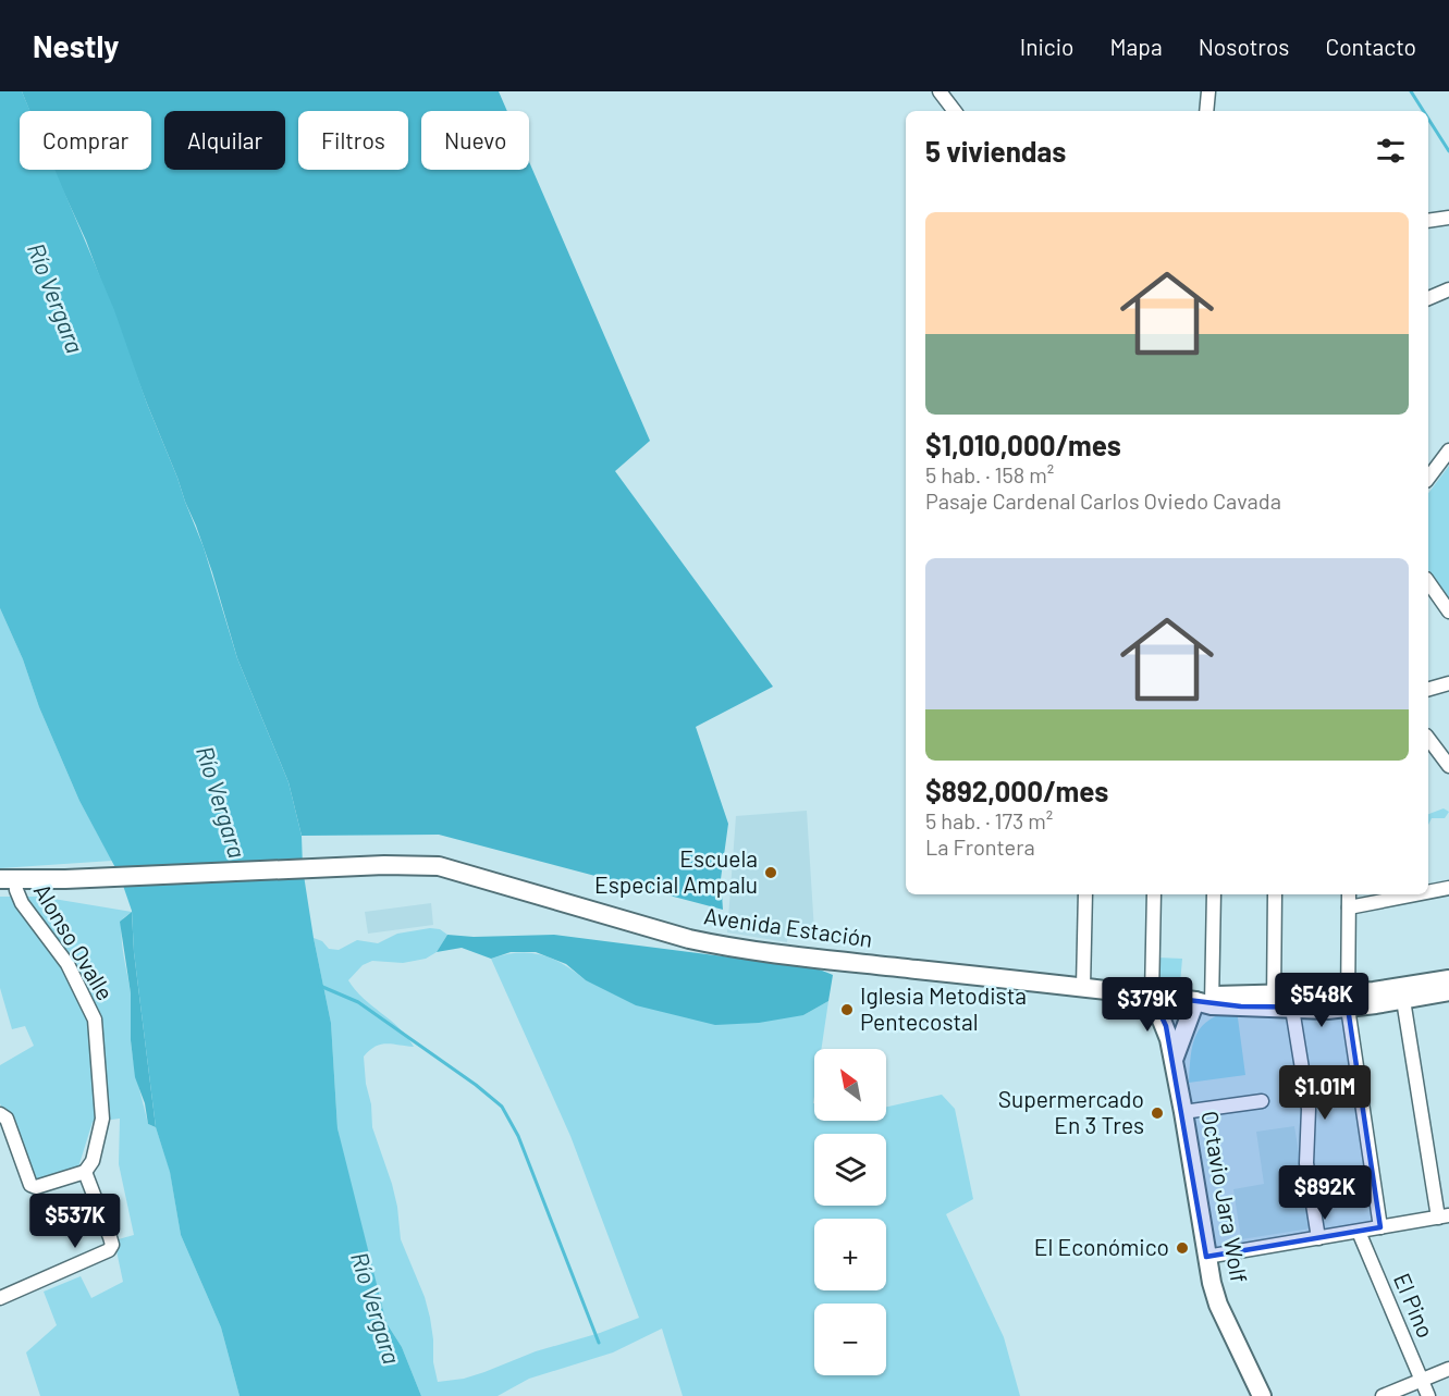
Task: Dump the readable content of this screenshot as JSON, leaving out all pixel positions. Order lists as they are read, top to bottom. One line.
{"streets":{"main road":["Avenida Estación","Octavio Jara Wolf"],"street":["Alonso Ovalle","El Pino"]},"crossings":[["Avenida Estación","Alonso Ovalle"],["Avenida Estación","Octavio Jara Wolf"]],"water":["Río Vergara"],"places":["Escuela Especial Ampalu","Iglesia Metodista Pentecostal","Supermercado En 3 Tres","El Económico"],"north":"top left","page":{"header":"Nestly","nav":["Inicio","Mapa","Nosotros","Contacto"],"chip":["Comprar","Alquilar","Filtros","Nuevo"],"heading":"5 viviendas","list":[{"name":"$1,010,000/mes","note":"5 hab. · 158 m² · Pasaje Cardenal Carlos Oviedo Cavada"},{"name":"$892,000/mes","note":"5 hab. · 173 m² · La Frontera"}],"price":["$548K","$379K","$1.01M","$892K","$537K"],"map_buttons":["+","−"]}}
